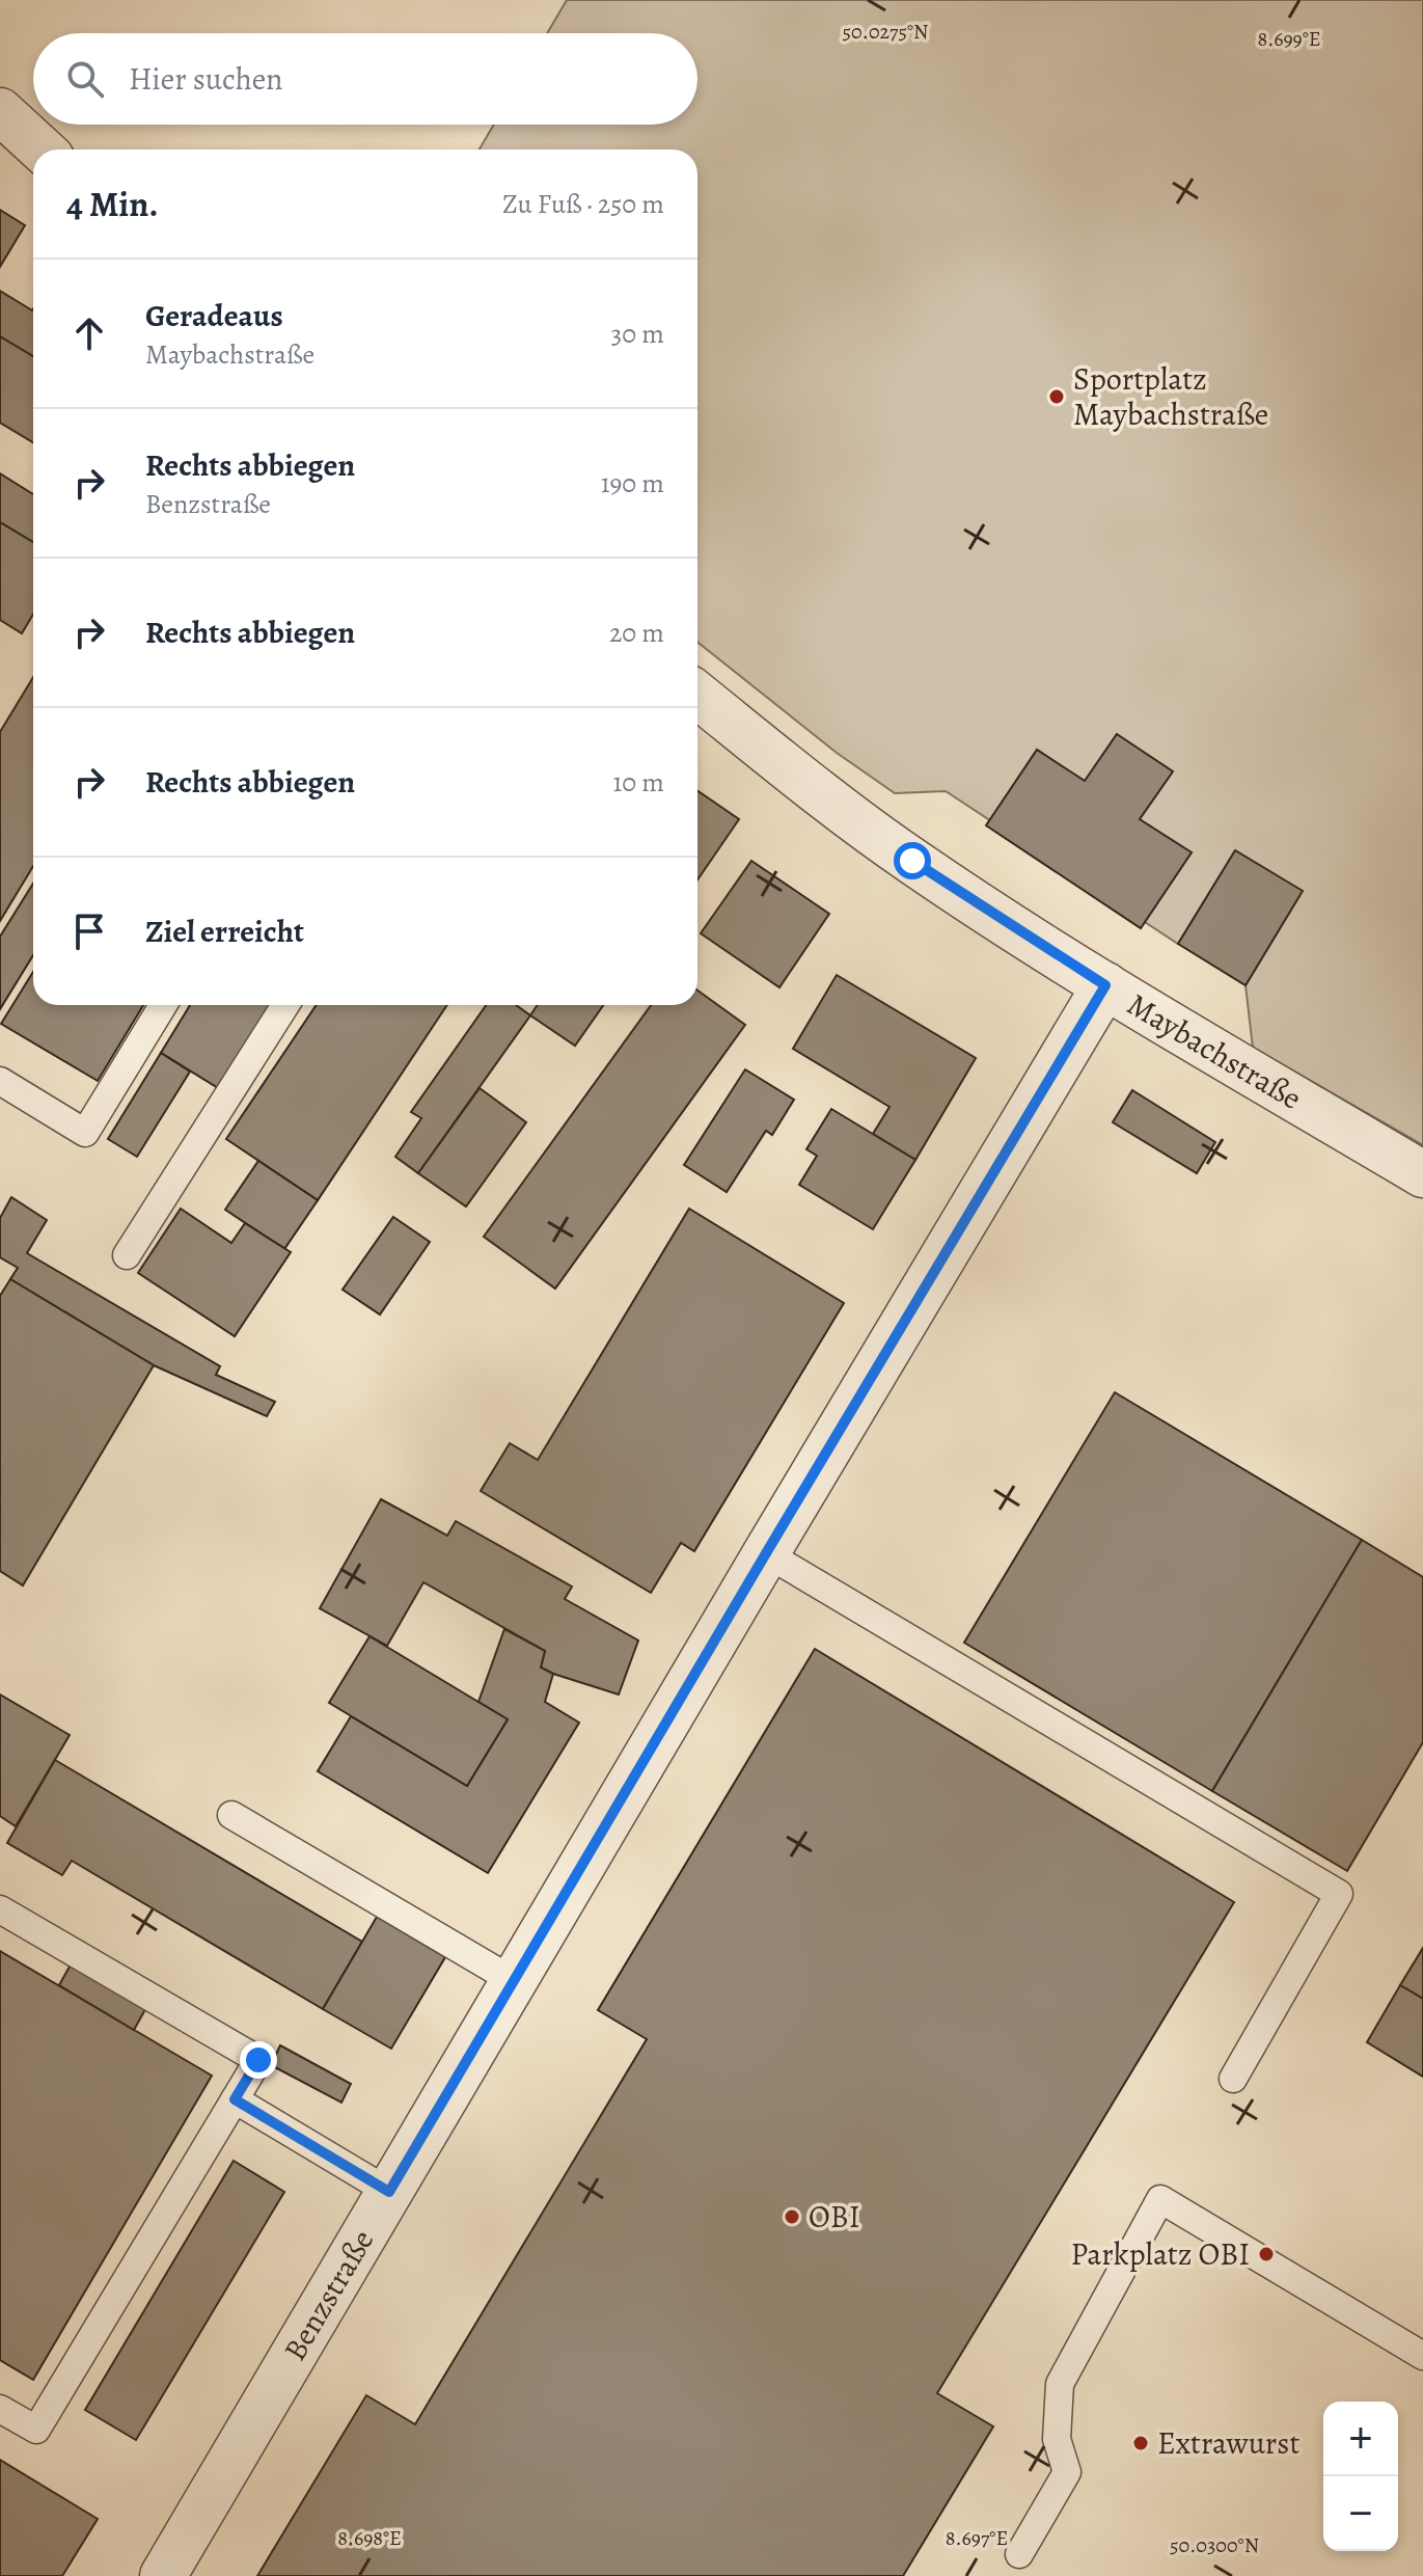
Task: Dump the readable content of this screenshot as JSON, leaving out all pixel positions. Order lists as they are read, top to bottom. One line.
{"streets":{"street":["Maybachstraße","Benzstraße"]},"crossings":[["Maybachstraße","Benzstraße"]],"places":["Sportplatz Maybachstraße","OBI","Parkplatz OBI","Extrawurst"],"page":{"search":"Hier suchen","heading":["4 Min.","Zu Fuß · 250 m"],"list":[["Geradeaus","Maybachstraße","30 m"],["Rechts abbiegen","Benzstraße","190 m"],["Rechts abbiegen","20 m"],["Rechts abbiegen","10 m"],"Ziel erreicht"],"map_buttons":["+","−"]},"coordinates":["50.0275°N","8.699°E","8.698°E","8.697°E","50.0300°N"]}
